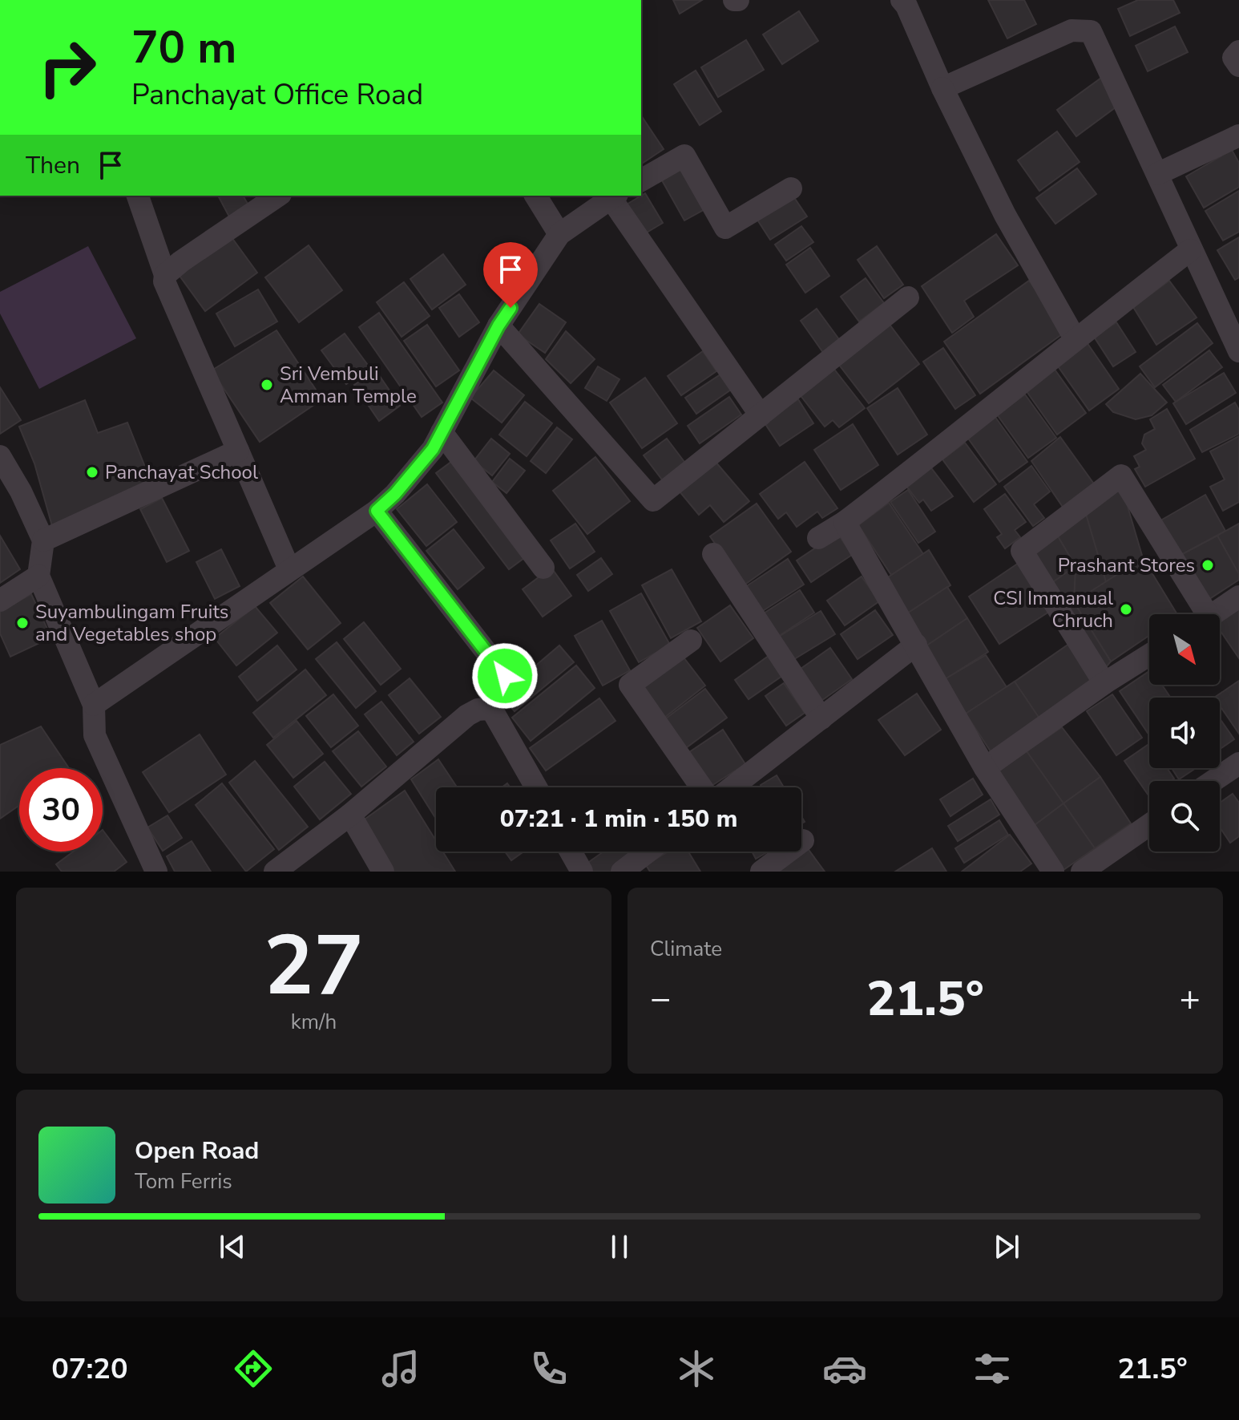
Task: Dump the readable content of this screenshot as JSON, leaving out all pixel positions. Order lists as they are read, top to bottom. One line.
{"places":["Sri Vembuli Amman Temple","Panchayat School","Prashant Stores","CSI Immanual Chruch","Suyambulingam Fruits and Vegetables shop"],"north":"bottom right","page":{"turn":["70 m","Panchayat Office Road"],"then":"Then","limit":"30","trip":"07:21 · 1 min · 150 m","tile":[["27","km/h"],"Climate"],"heat":["−","21.5°","+"],"song":["Open Road","Tom Ferris"],"tabs":["07:20","21.5°"]}}
